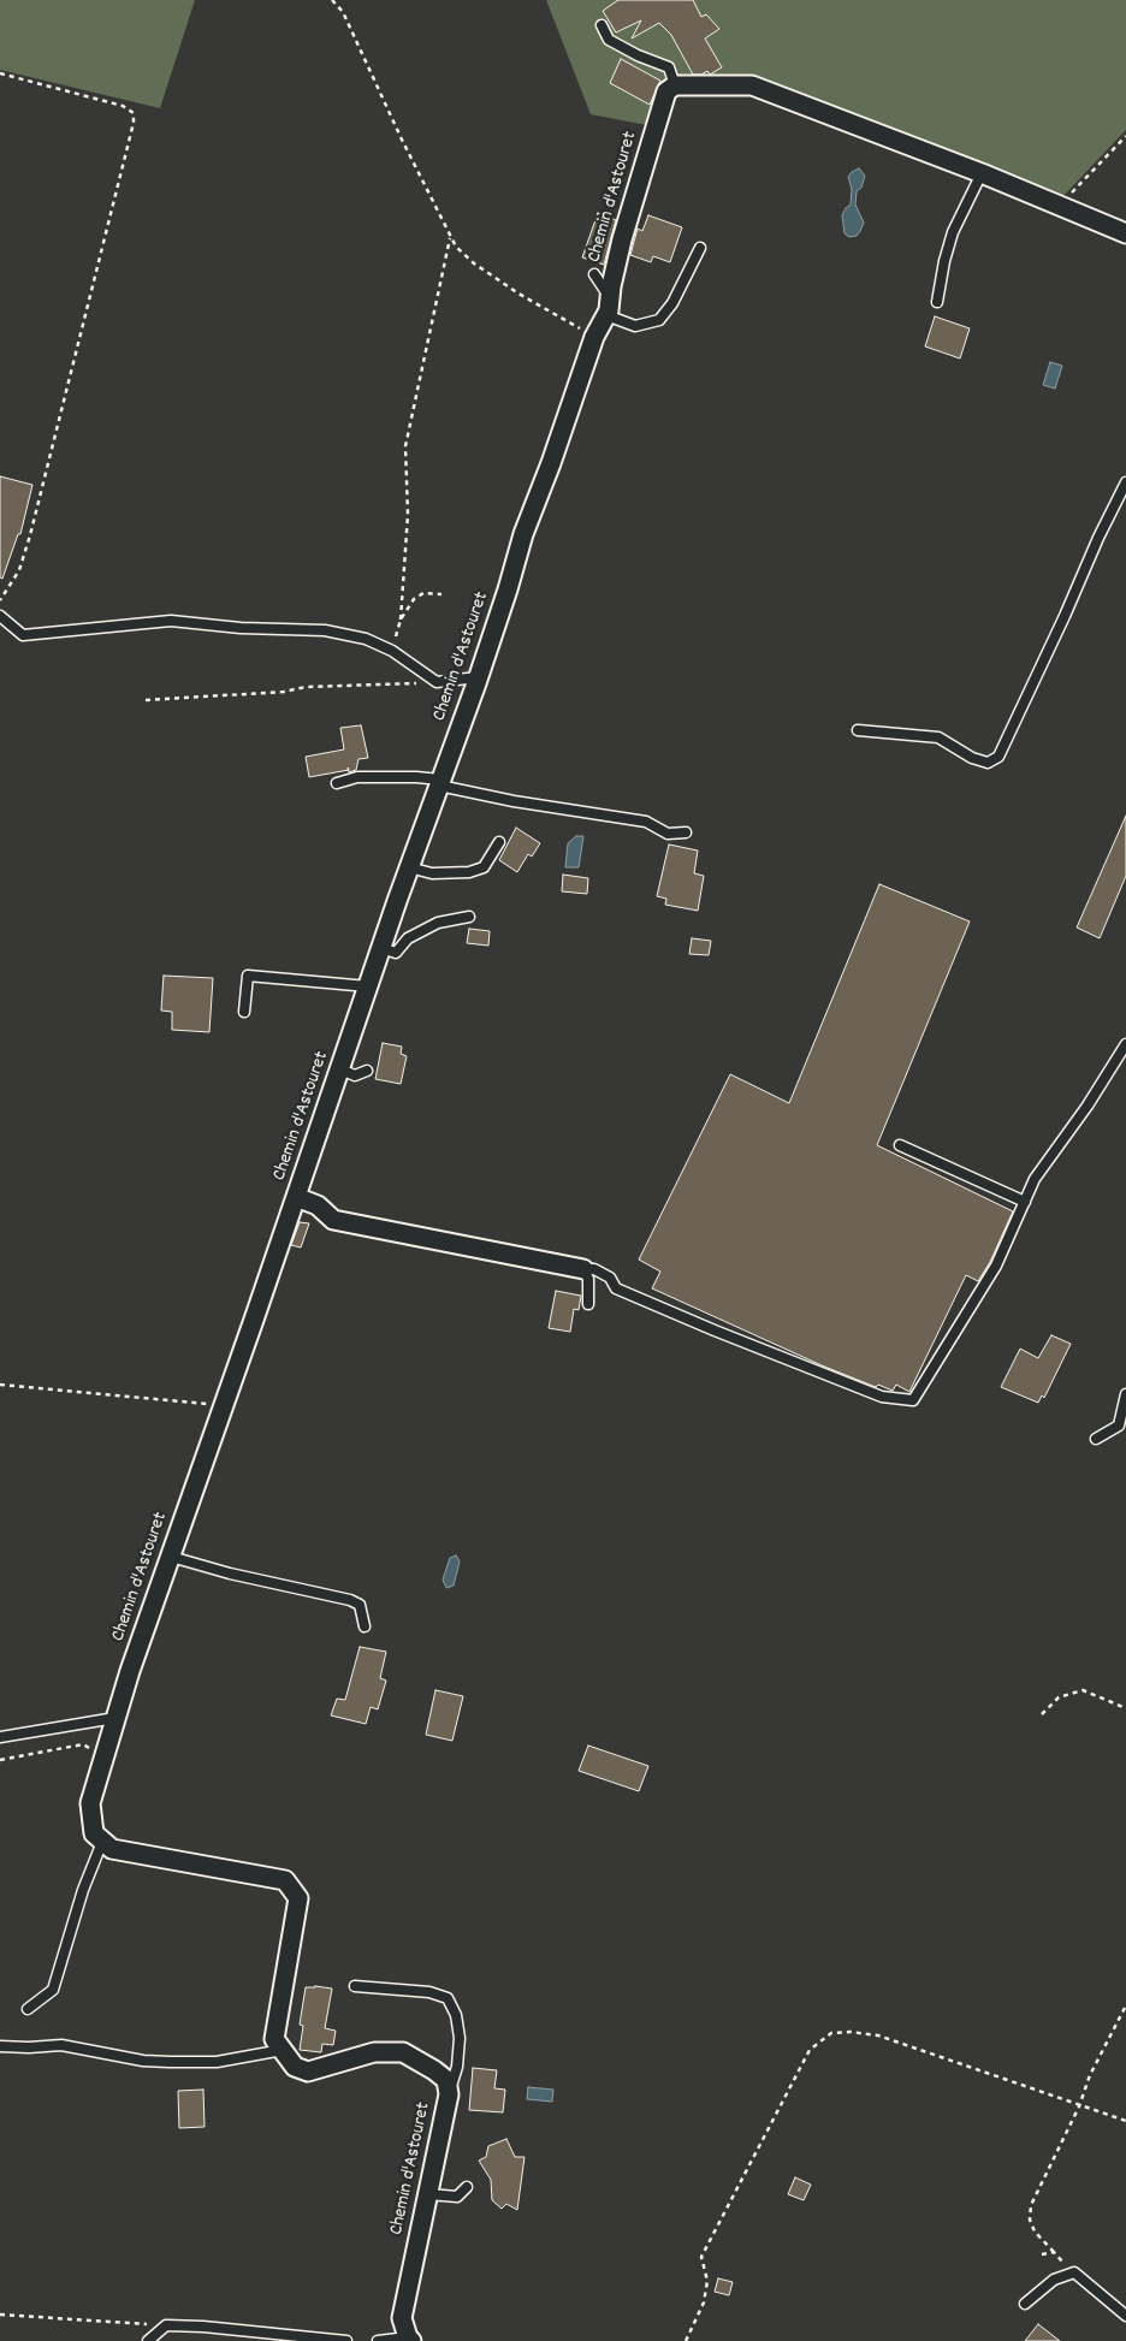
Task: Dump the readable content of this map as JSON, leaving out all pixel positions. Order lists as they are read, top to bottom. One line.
{"streets":{"street":["Chemin d'Astouret"]}}
